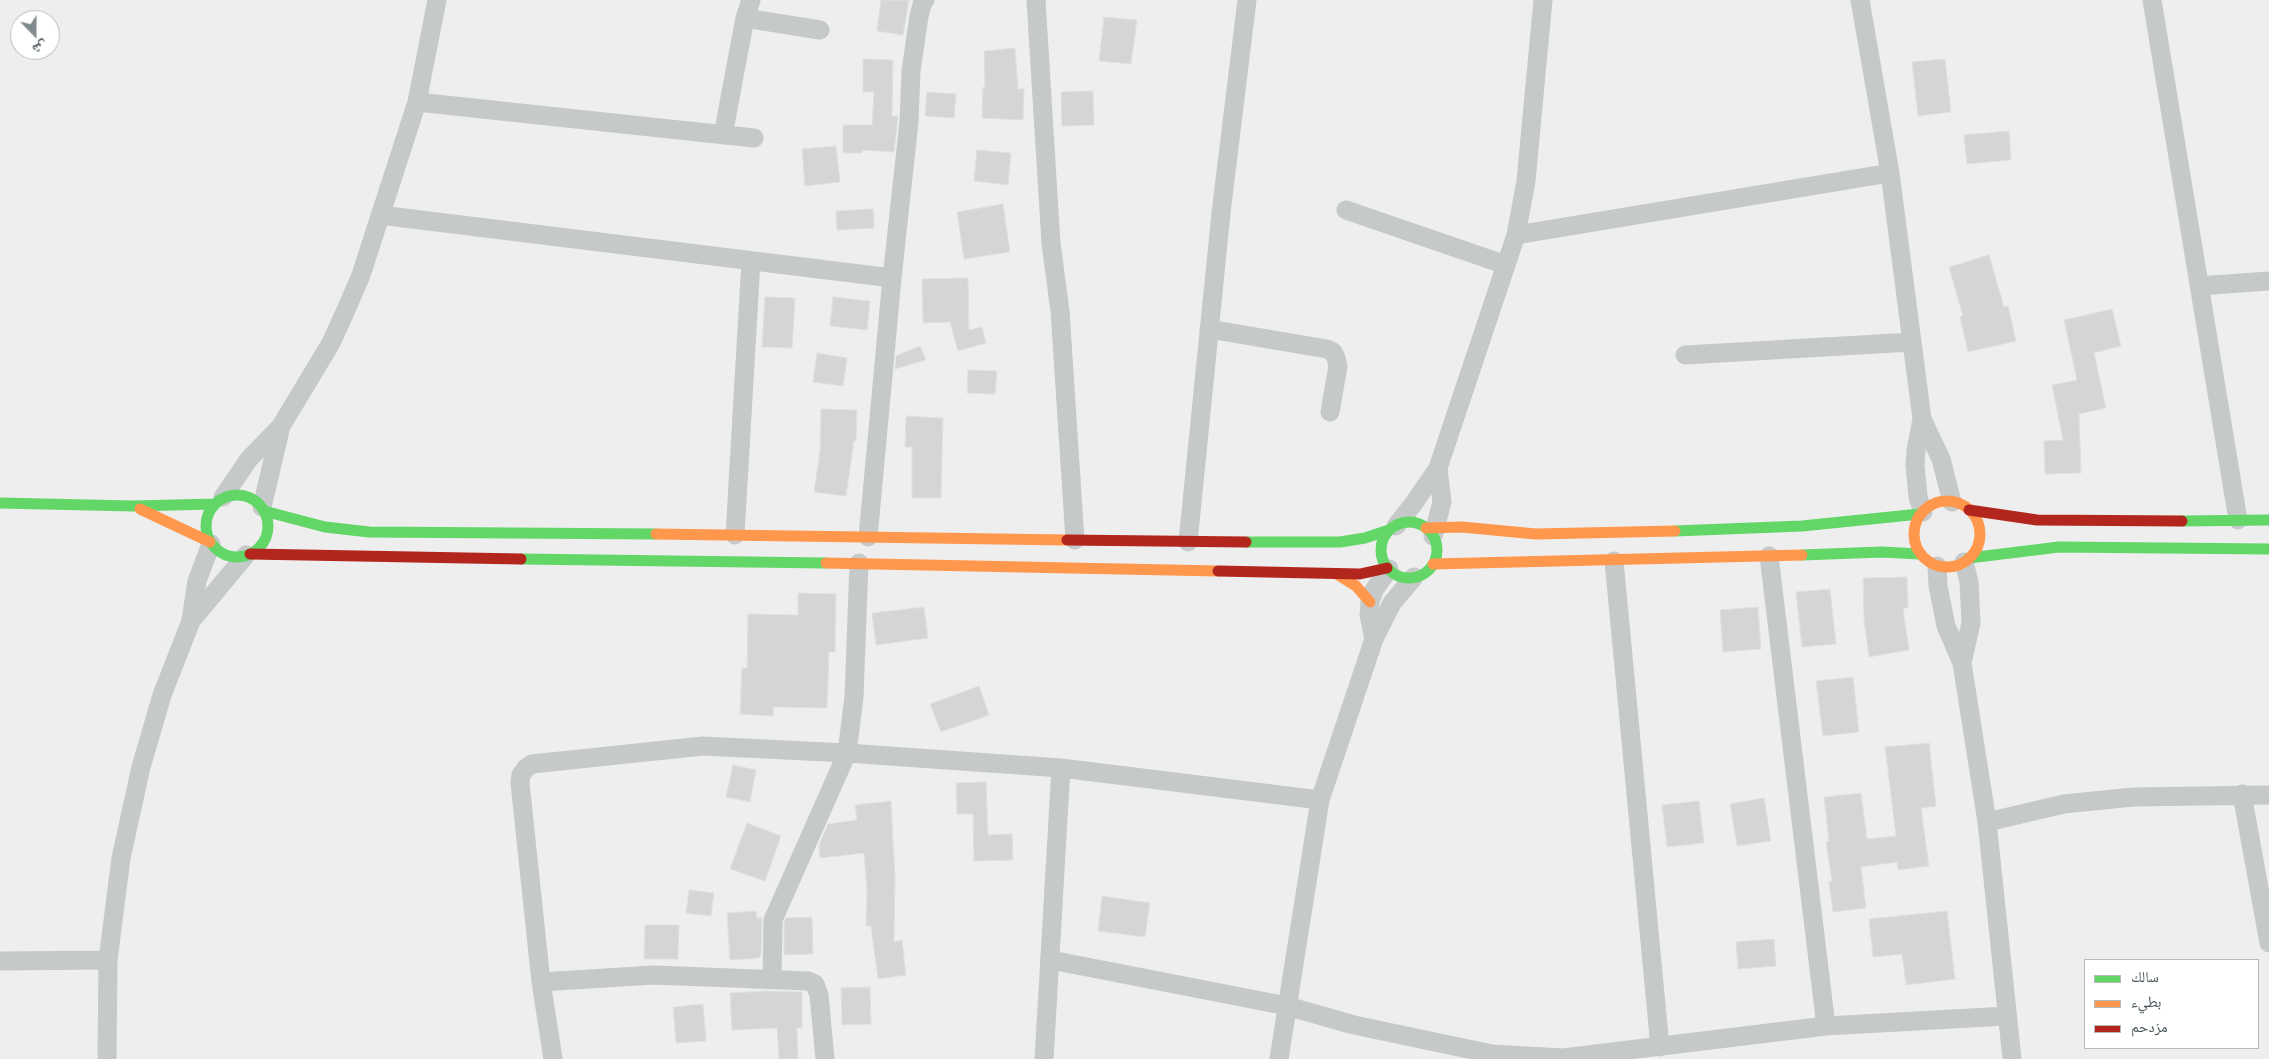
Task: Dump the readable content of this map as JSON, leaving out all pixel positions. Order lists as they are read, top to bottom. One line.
{"legend":["سالك","بطيء","مزدحم"],"north":"bottom"}
